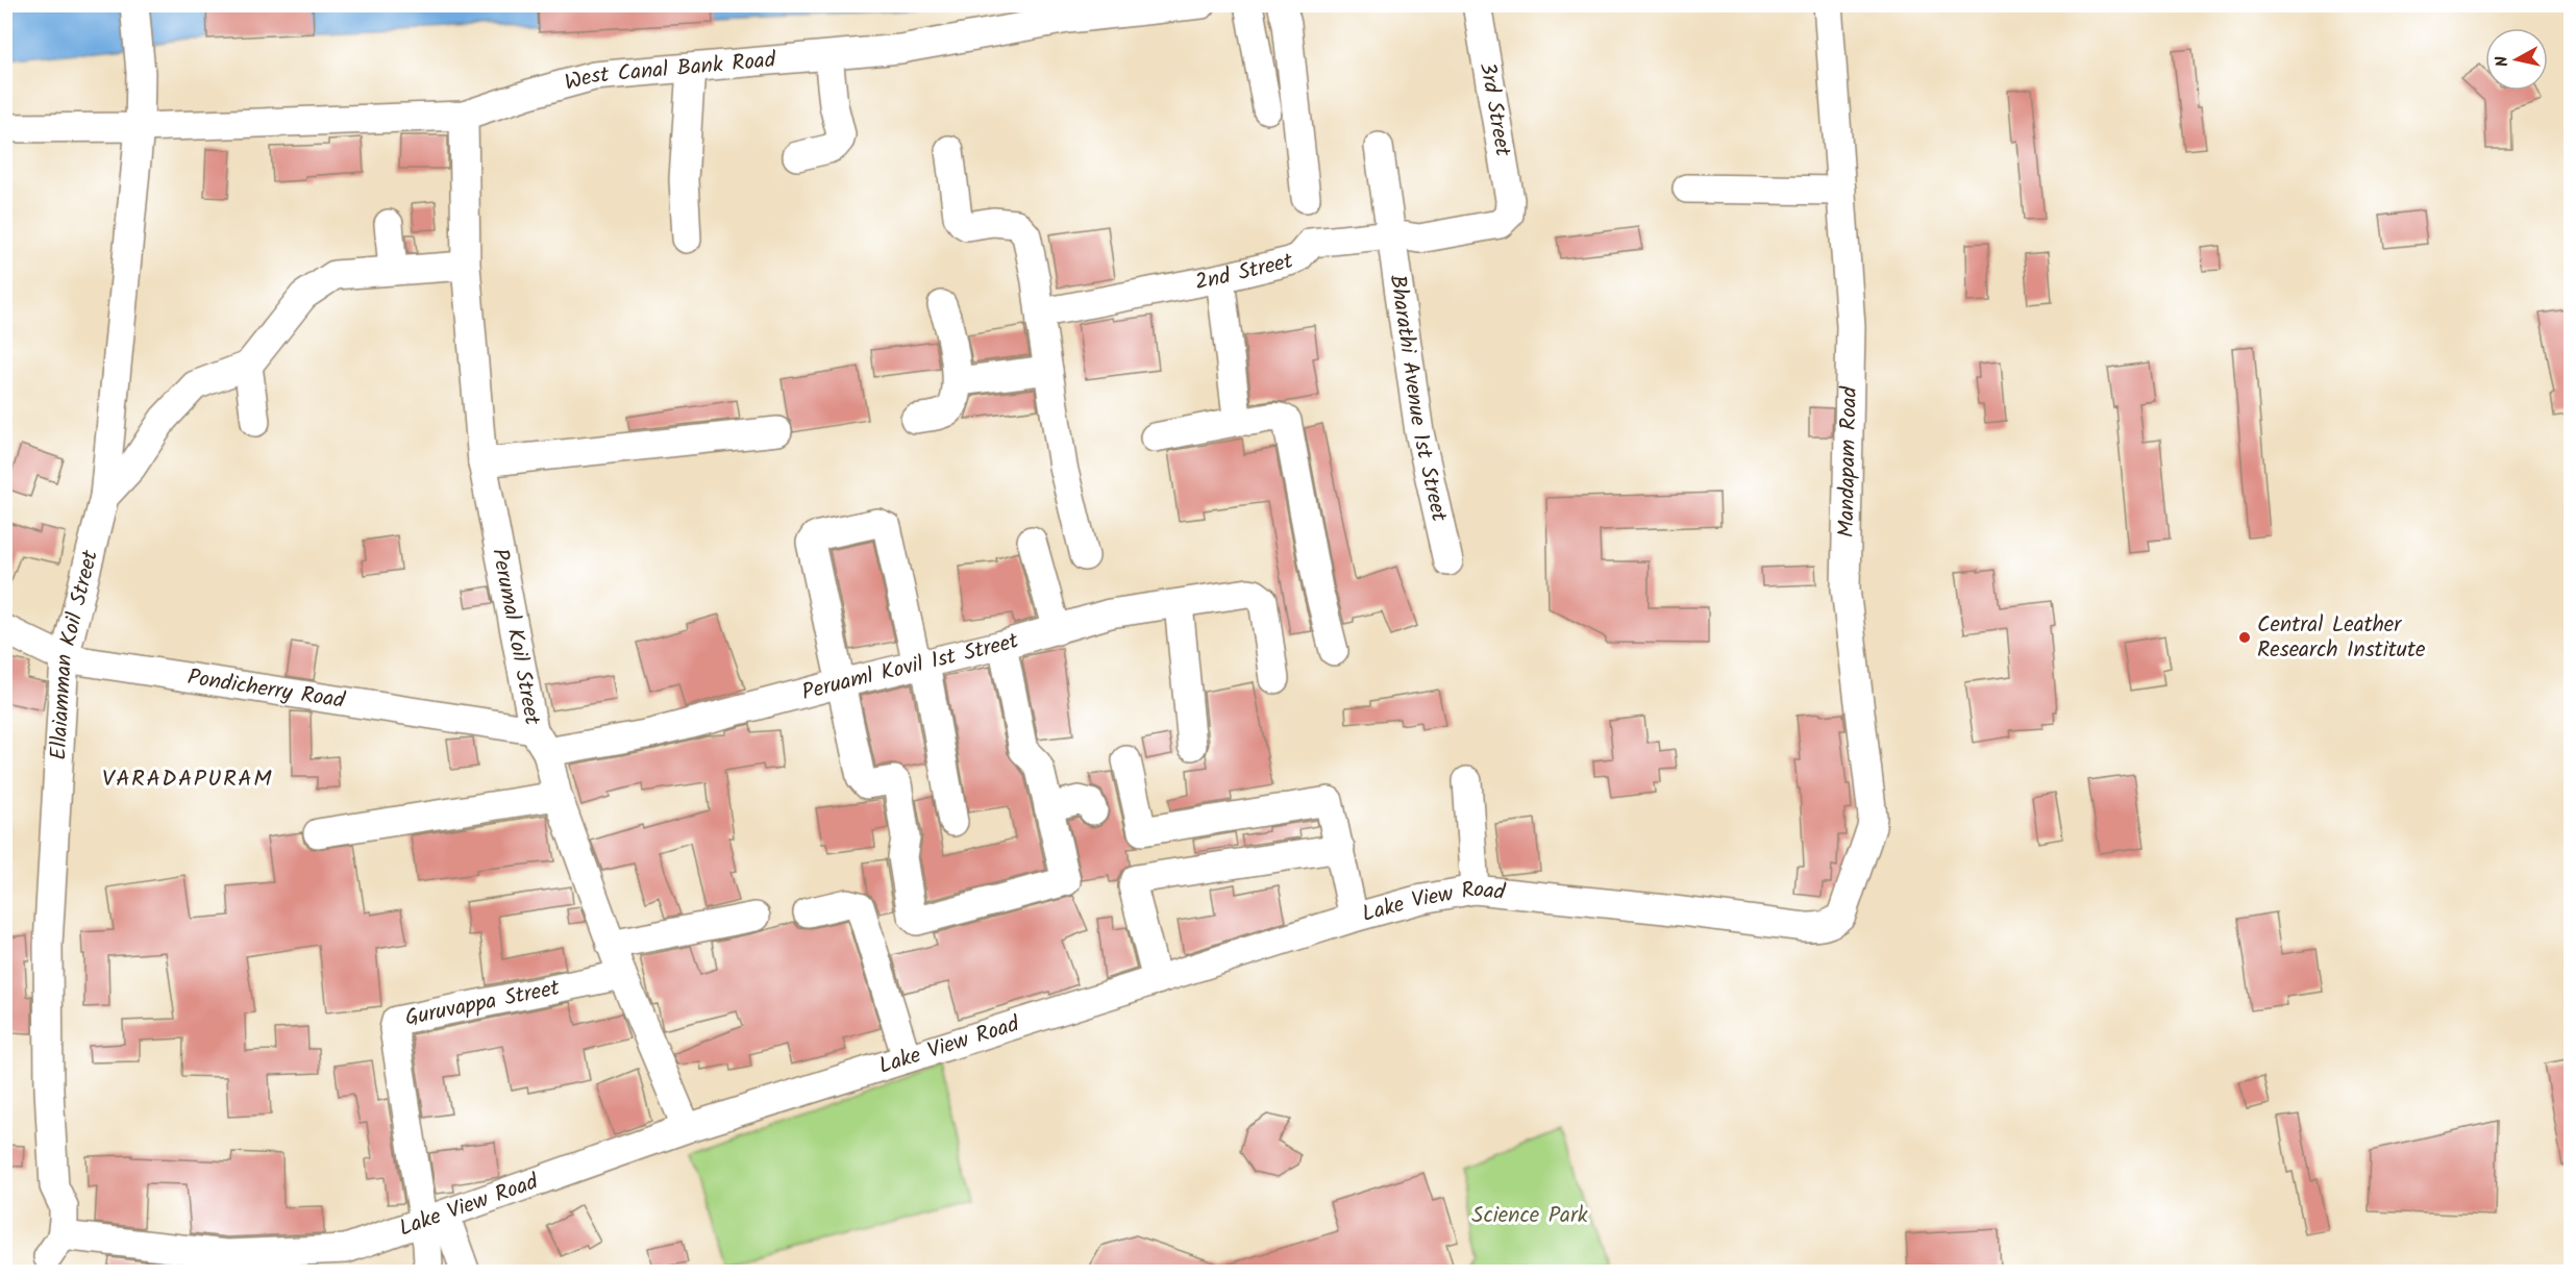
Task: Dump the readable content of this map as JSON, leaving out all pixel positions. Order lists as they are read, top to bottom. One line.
{"streets":{"street":["West Canal Bank Road","3rd Street","2nd Street","Bharathi Avenue 1st Street","Mandapam Road","Perumal Koil Street","Ellaiamman Koil Street","Peruaml Kovil 1st Street","Pondicherry Road","Lake View Road","Guruvappa Street"]},"crossings":[["West Canal Bank Road","Perumal Koil Street"],["West Canal Bank Road","Ellaiamman Koil Street"],["3rd Street","2nd Street"],["2nd Street","Bharathi Avenue 1st Street"],["Mandapam Road","Lake View Road"],["Perumal Koil Street","Peruaml Kovil 1st Street"],["Perumal Koil Street","Pondicherry Road"],["Perumal Koil Street","Lake View Road"],["Perumal Koil Street","Guruvappa Street"],["Ellaiamman Koil Street","Pondicherry Road"],["Ellaiamman Koil Street","Lake View Road"],["Peruaml Kovil 1st Street","Pondicherry Road"],["Lake View Road","Guruvappa Street"]],"districts":["VARADAPURAM"],"parks":["Science Park"],"places":["Central Leather Research Institute"],"north":"left"}
